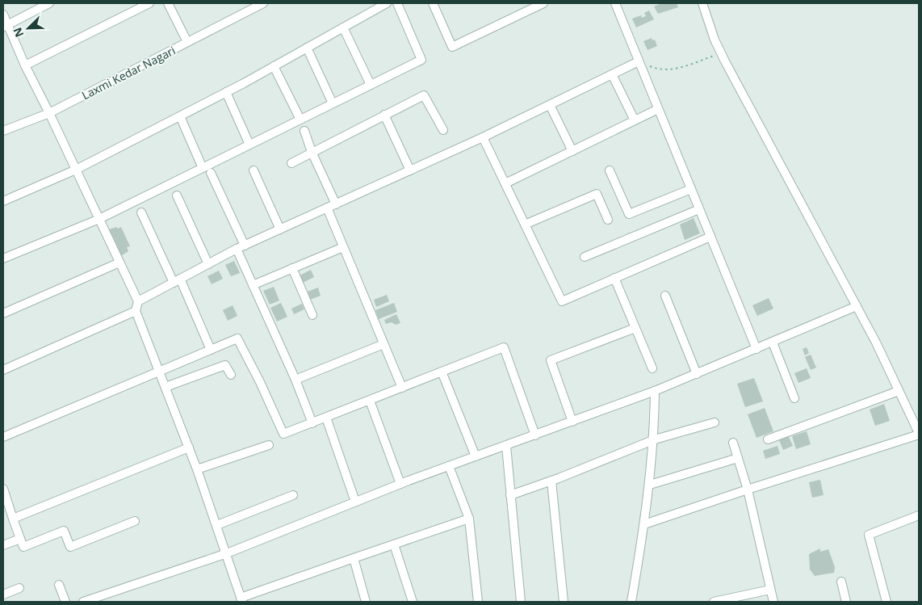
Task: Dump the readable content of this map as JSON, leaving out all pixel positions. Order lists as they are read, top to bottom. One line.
{"streets":{"street":["Laxmi Kedar Nagari"]},"north":"bottom left"}
